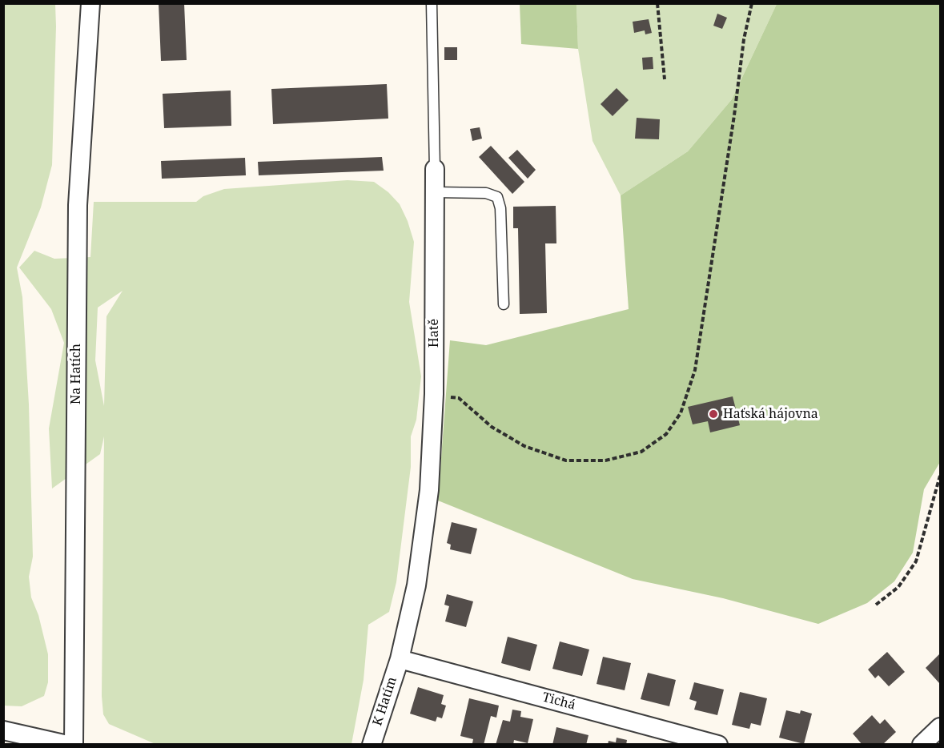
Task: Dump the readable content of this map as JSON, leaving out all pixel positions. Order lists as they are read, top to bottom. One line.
{"streets":{"street":["Hatě","Na Hatích","K Hatím","Tichá"]},"crossings":[["Hatě","K Hatím"],["Hatě","Tichá"],["K Hatím","Tichá"]],"places":["Haťská hájovna"]}
